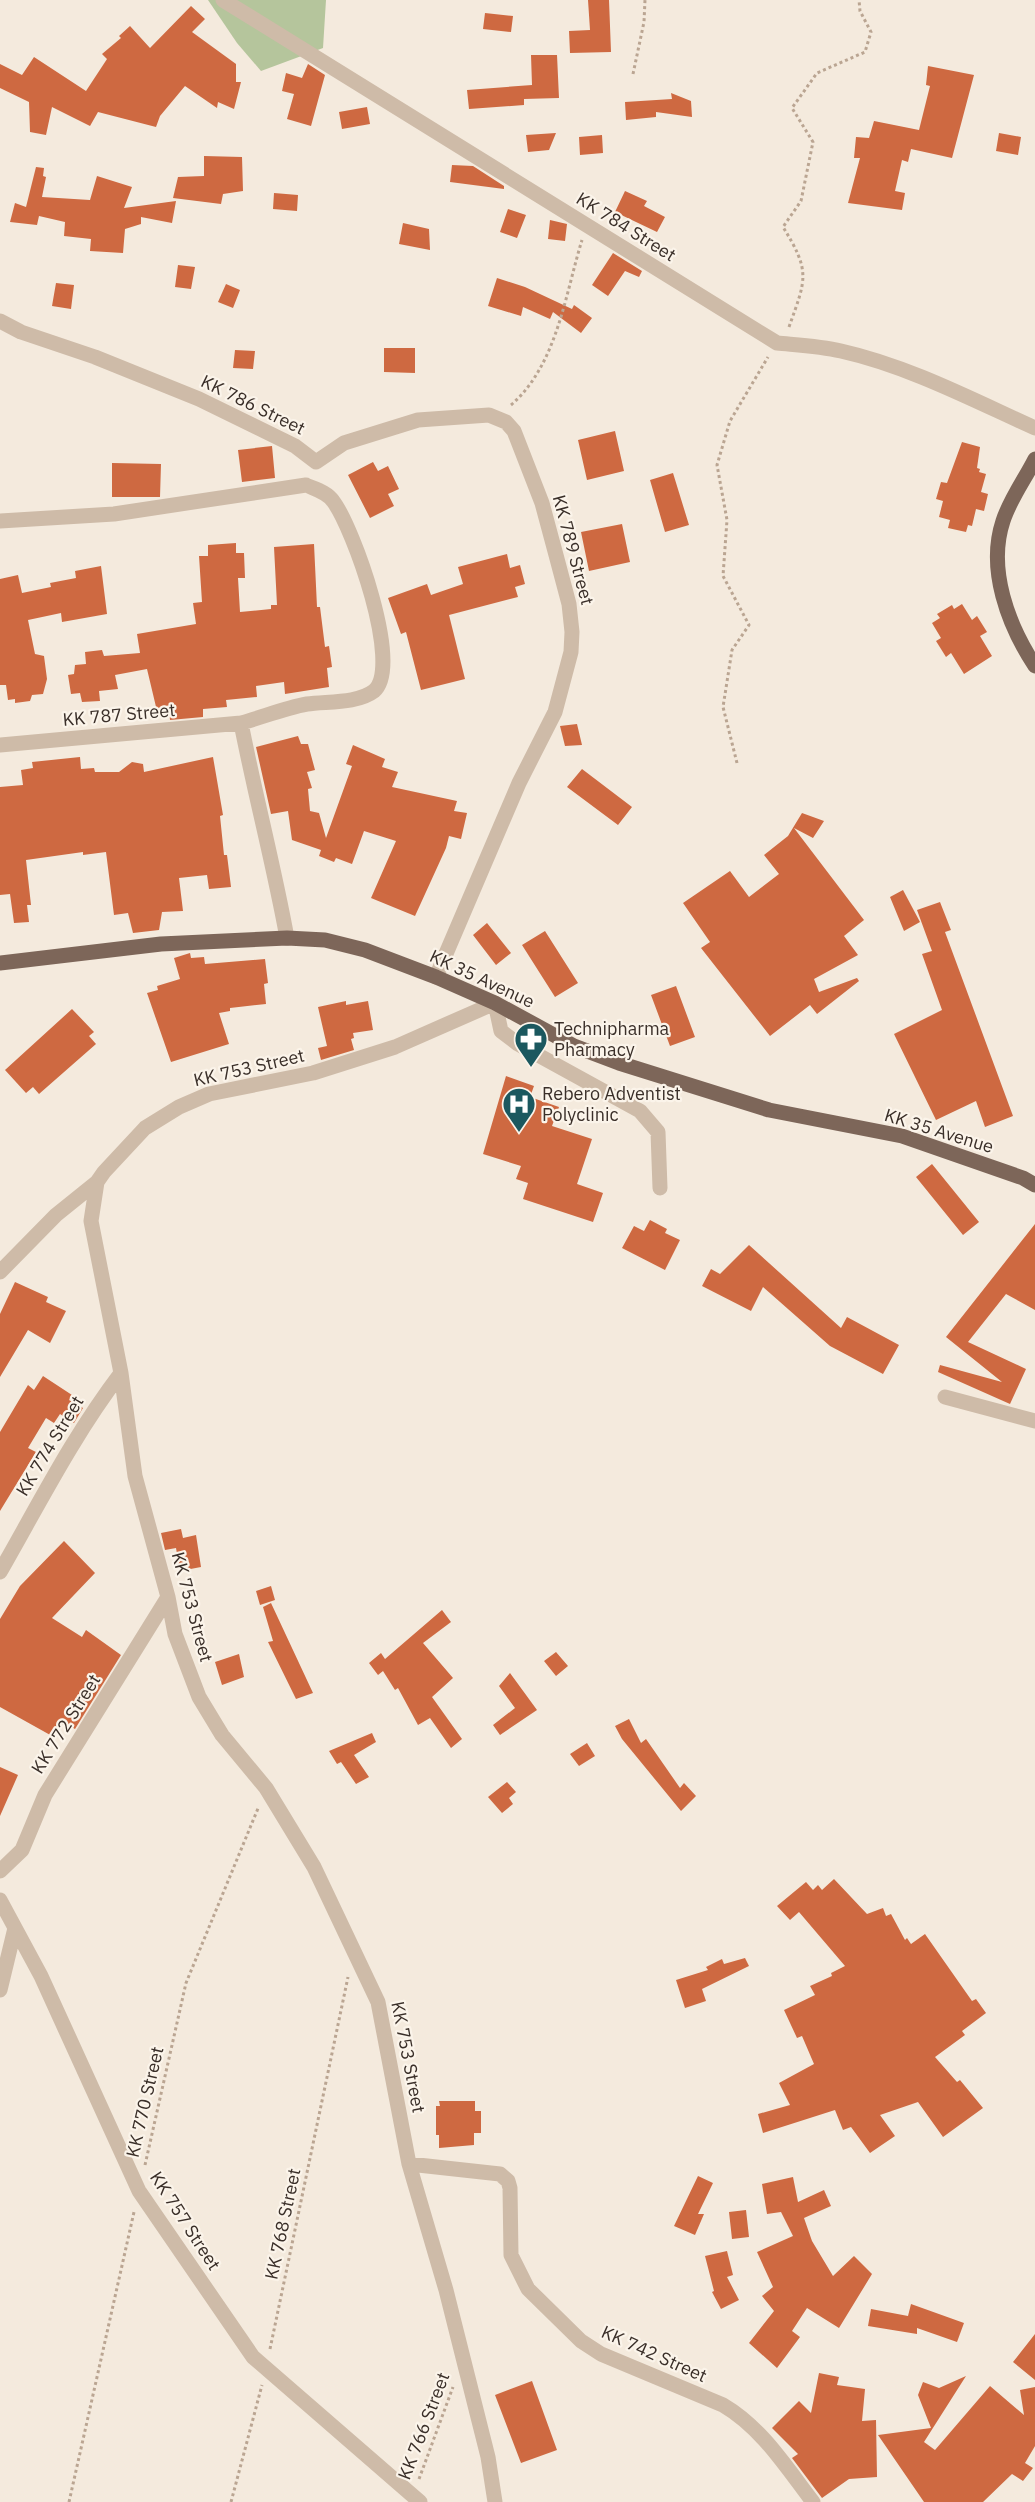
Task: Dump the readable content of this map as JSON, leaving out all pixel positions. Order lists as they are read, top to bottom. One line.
{"streets":{"main road":["KK 35 Avenue"],"street":["KK 784 Street","KK 786 Street","KK 789 Street","KK 787 Street","KK 753 Street","KK 774 Street","KK 772 Street","KK 757 Street","KK 742 Street"],"path":["KK 770 Street","KK 768 Street","KK 766 Street"]},"crossings":[["KK 789 Street","KK 35 Avenue"],["KK 35 Avenue","KK 753 Street"],["KK 753 Street","KK 774 Street"],["KK 753 Street","KK 772 Street"],["KK 753 Street","KK 770 Street"],["KK 753 Street","KK 768 Street"],["KK 753 Street","KK 742 Street"],["KK 753 Street","KK 766 Street"],["KK 770 Street","KK 757 Street"],["KK 757 Street","KK 768 Street"],["KK 757 Street","KK 766 Street"]],"places":{"pharmacy":["Technipharma Pharmacy"],"hospital":["Rebero Adventist Polyclinic"]}}
